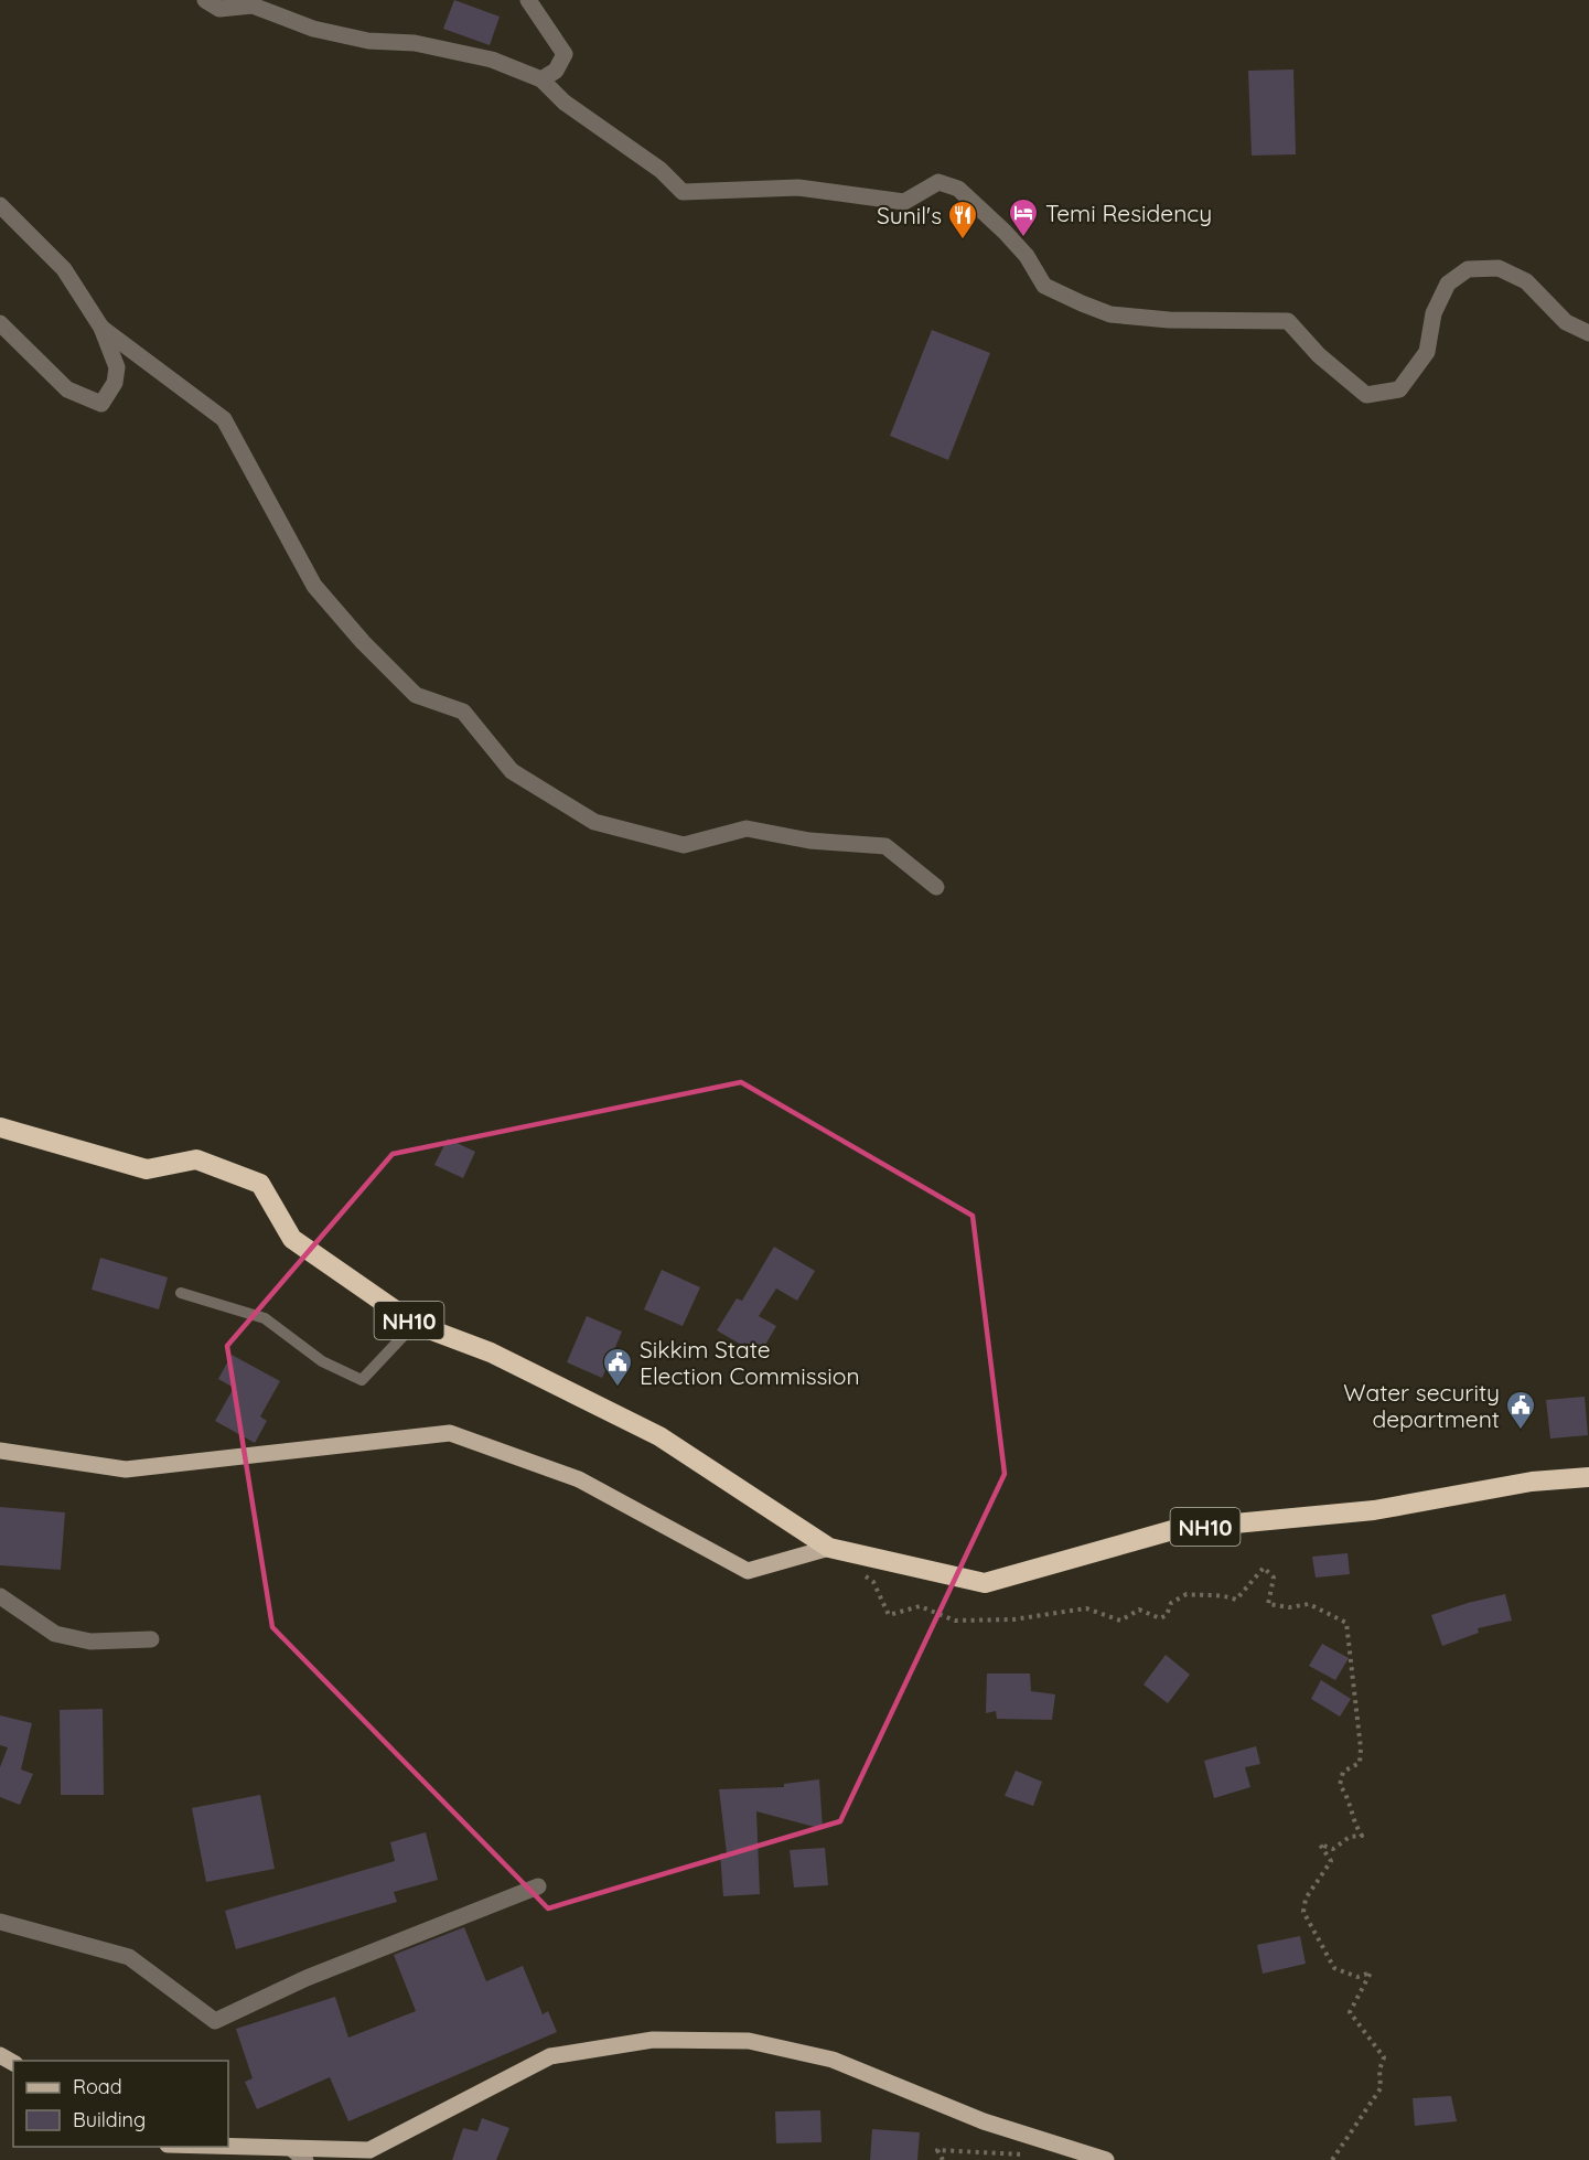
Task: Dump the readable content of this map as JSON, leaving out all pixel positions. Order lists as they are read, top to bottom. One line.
{"streets":{"highway":["NH10"]},"places":{"hotel":["Temi Residency"],"restaurant":["Sunil's"],"public building":["Sikkim State Election Commission","Water security department"]},"legend":["Road","Building"]}
